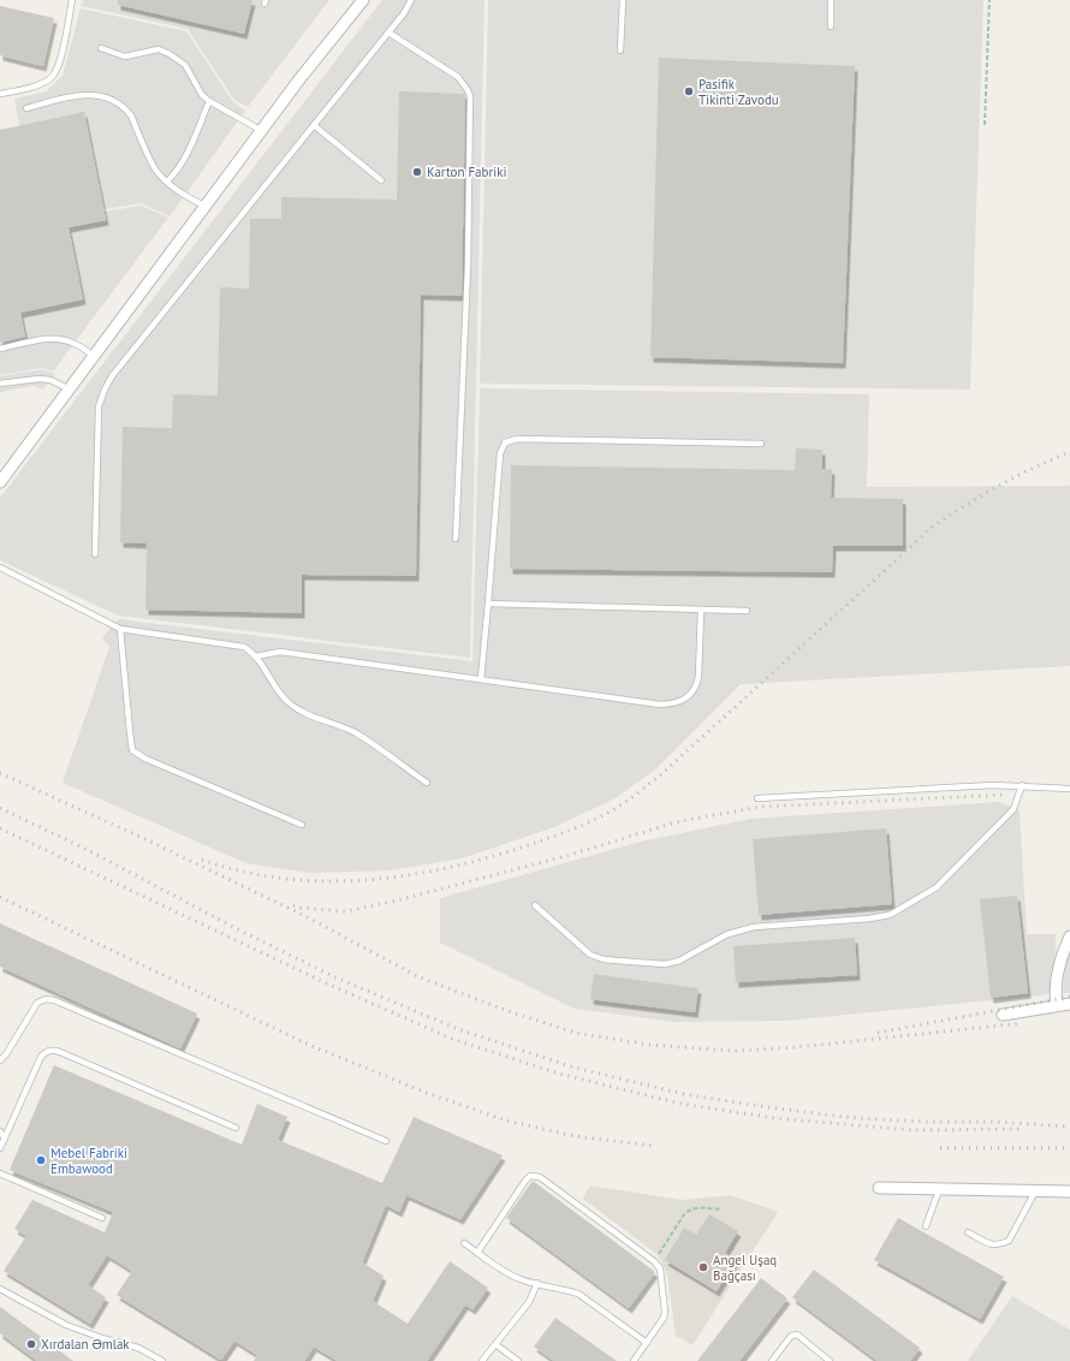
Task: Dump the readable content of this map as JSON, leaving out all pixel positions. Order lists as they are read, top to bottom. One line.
{"places":["Pasifik Tikinti Zavodu","Karton Fabriki","Mebel Fabriki Embawood","Angel Uşaq Bağçası","Xırdalan Əmlak"]}
